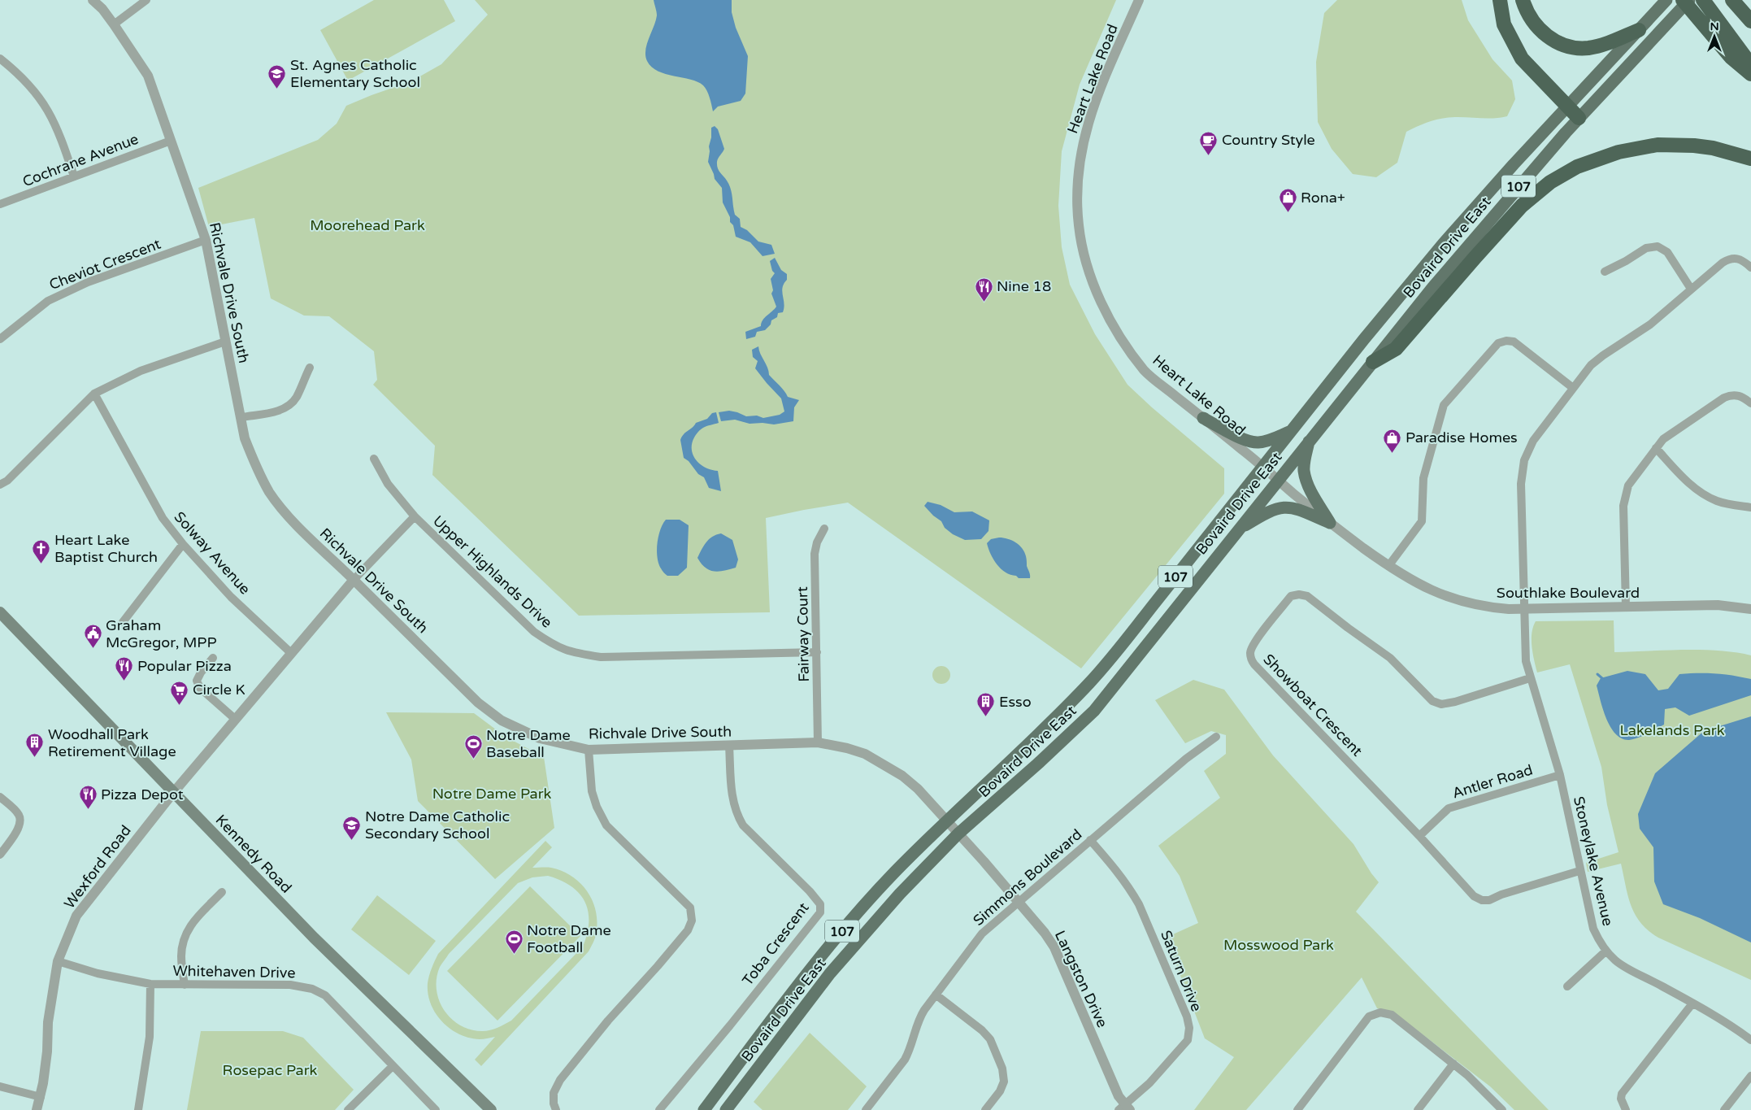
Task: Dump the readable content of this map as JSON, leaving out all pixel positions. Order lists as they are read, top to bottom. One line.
{"streets":{"main road":["107","Bovaird Drive East","Kennedy Road"],"street":["Heart Lake Road","Cochrane Avenue","Cheviot Crescent","Richvale Drive South","Solway Avenue","Upper Highlands Drive","Southlake Boulevard","Fairway Court","Showboat Crescent","Antler Road","Stoneylake Avenue","Wexford Road","Simmons Boulevard","Toba Crescent","Saturn Drive","Whitehaven Drive","Langston Drive"]},"crossings":[["Heart Lake Road","Bovaird Drive East"],["Heart Lake Road","Southlake Boulevard"],["Cochrane Avenue","Richvale Drive South"],["Bovaird Drive East","Richvale Drive South"],["Bovaird Drive East","Southlake Boulevard"],["Bovaird Drive East","Langston Drive"],["Cheviot Crescent","Richvale Drive South"],["Richvale Drive South","Fairway Court"],["Richvale Drive South","Wexford Road"],["Richvale Drive South","Toba Crescent"],["Richvale Drive South","Langston Drive"],["Solway Avenue","Wexford Road"],["Upper Highlands Drive","Fairway Court"],["Southlake Boulevard","Stoneylake Avenue"],["Showboat Crescent","Antler Road"],["Showboat Crescent","Stoneylake Avenue"],["Antler Road","Stoneylake Avenue"],["Kennedy Road","Wexford Road"],["Wexford Road","Whitehaven Drive"],["Simmons Boulevard","Saturn Drive"],["Simmons Boulevard","Langston Drive"],["Saturn Drive","Langston Drive"]],"parks":["Moorehead Park","Lakelands Park","Notre Dame Park","Mosswood Park","Rosepac Park"],"places":{"school or university":["St. Agnes Catholic Elementary School","Notre Dame Catholic Secondary School"],"cafe":["Country Style"],"shop":["Rona+","Paradise Homes"],"restaurant":["Nine 18","Popular Pizza","Pizza Depot"],"church":["Heart Lake Baptist Church"],"public building":["Graham McGregor, MPP"],"supermarket":["Circle K"],"building":["Esso","Woodhall Park Retirement Village"],"sports":["Notre Dame Baseball","Notre Dame Football"]},"north":"top"}
